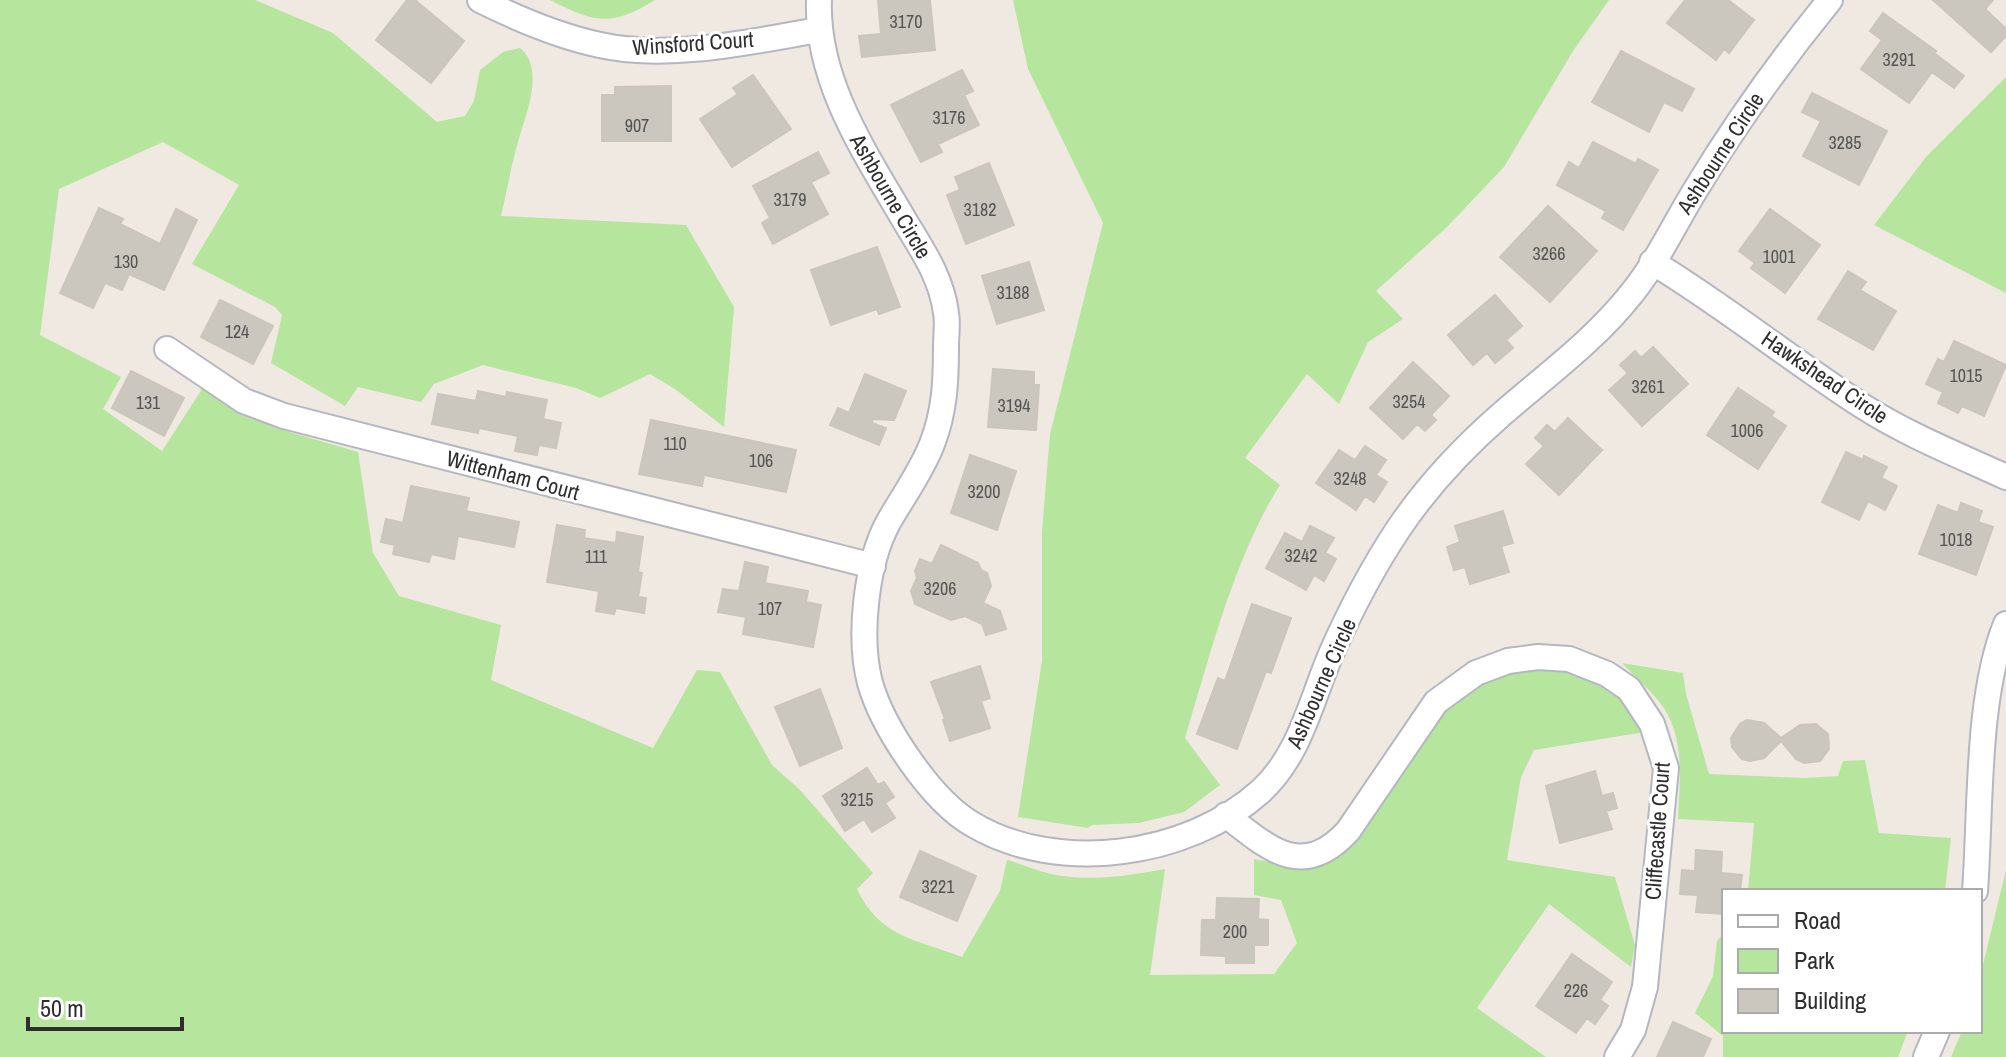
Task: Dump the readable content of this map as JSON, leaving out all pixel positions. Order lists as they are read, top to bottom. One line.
{"streets":{"street":["Winsford Court","Ashbourne Circle","Hawkshead Circle","Wittenham Court","Cliffecastle Court"]},"crossings":[["Winsford Court","Ashbourne Circle"],["Ashbourne Circle","Hawkshead Circle"],["Ashbourne Circle","Wittenham Court"],["Ashbourne Circle","Cliffecastle Court"]],"house_numbers":["3170","3291","3176","907","3285","3179","3182","3266","1001","130","3188","124","1015","3261","3254","131","3194","1006","110","106","3248","3200","1018","3242","111","3206","107","3215","3221","200","226"],"legend":["Road","Park","Building"],"scale_bar":"50 m"}
